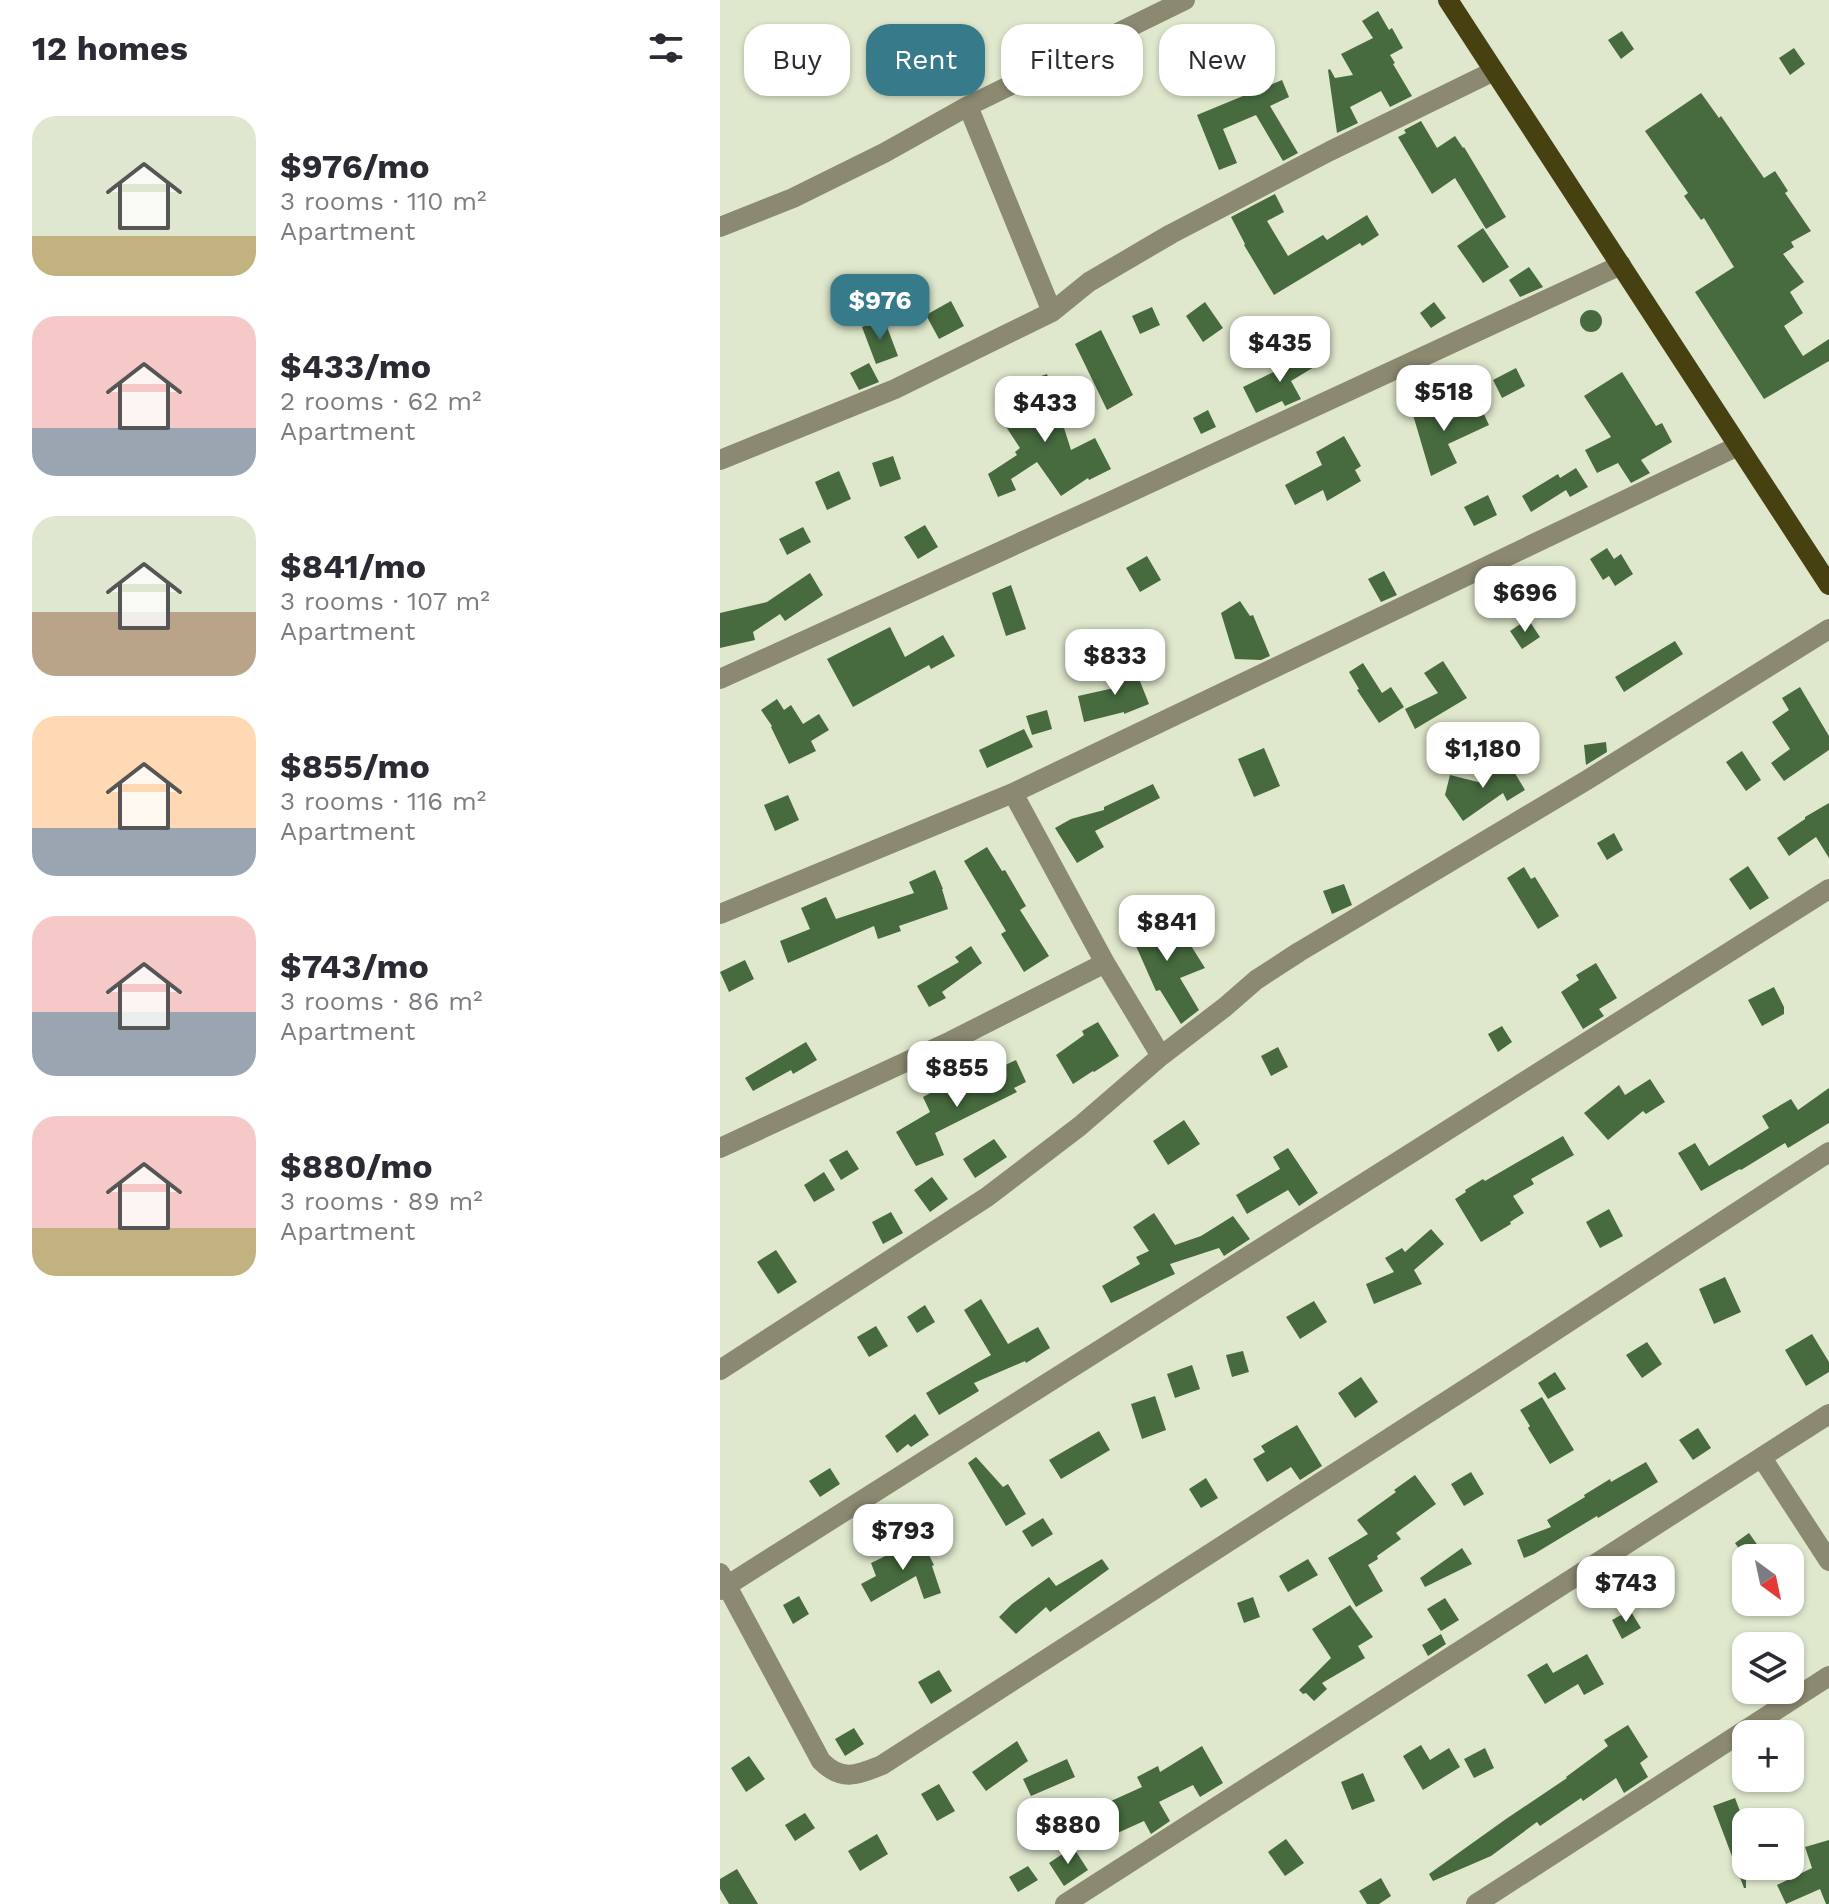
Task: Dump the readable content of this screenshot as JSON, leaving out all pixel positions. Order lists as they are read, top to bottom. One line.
{"north":"bottom right","page":{"heading":"12 homes","chip":["Buy","Rent","Filters","New"],"list":[{"name":"$976/mo","note":"3 rooms · 110 m² · Apartment"},{"name":"$433/mo","note":"2 rooms · 62 m² · Apartment"},{"name":"$841/mo","note":"3 rooms · 107 m² · Apartment"},{"name":"$855/mo","note":"3 rooms · 116 m² · Apartment"},{"name":"$743/mo","note":"3 rooms · 86 m² · Apartment"},{"name":"$880/mo","note":"3 rooms · 89 m² · Apartment"}],"price":["$976","$435","$518","$433","$696","$833","$1,180","$841","$855","$793","$743","$880"],"map_buttons":["+","−"]}}
